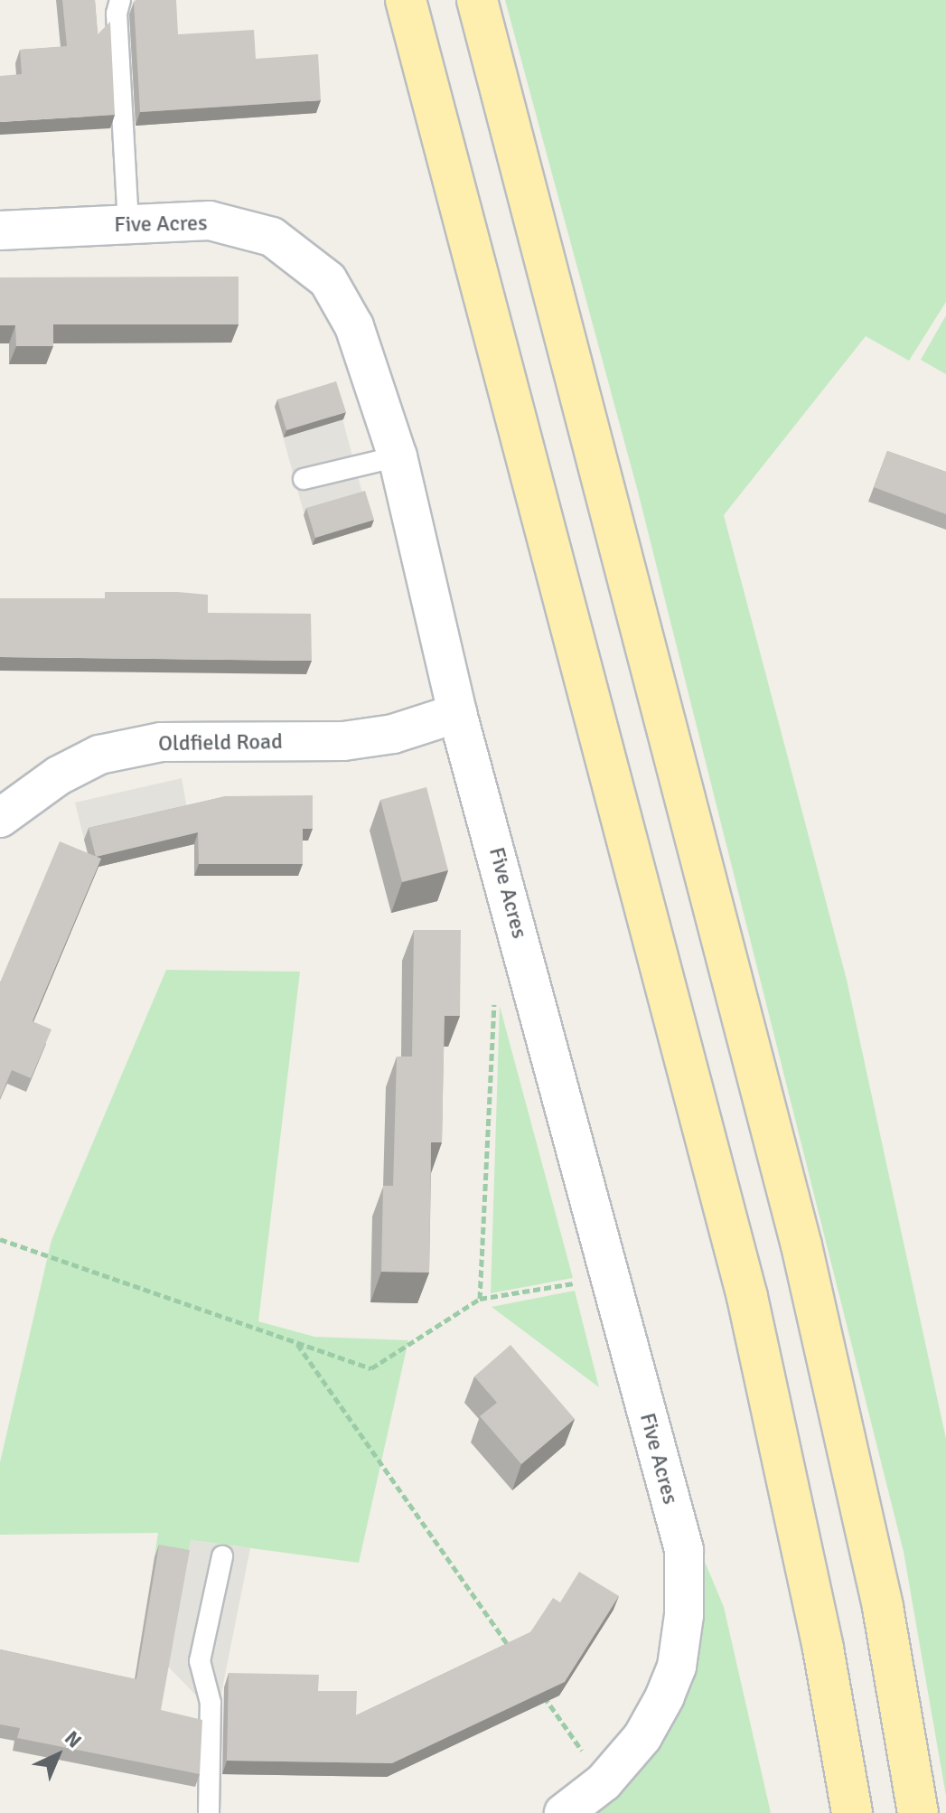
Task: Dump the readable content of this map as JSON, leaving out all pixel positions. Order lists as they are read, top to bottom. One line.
{"streets":{"street":["Five Acres","Oldfield Road"]},"crossings":[["Five Acres","Oldfield Road"]],"north":"top right"}
